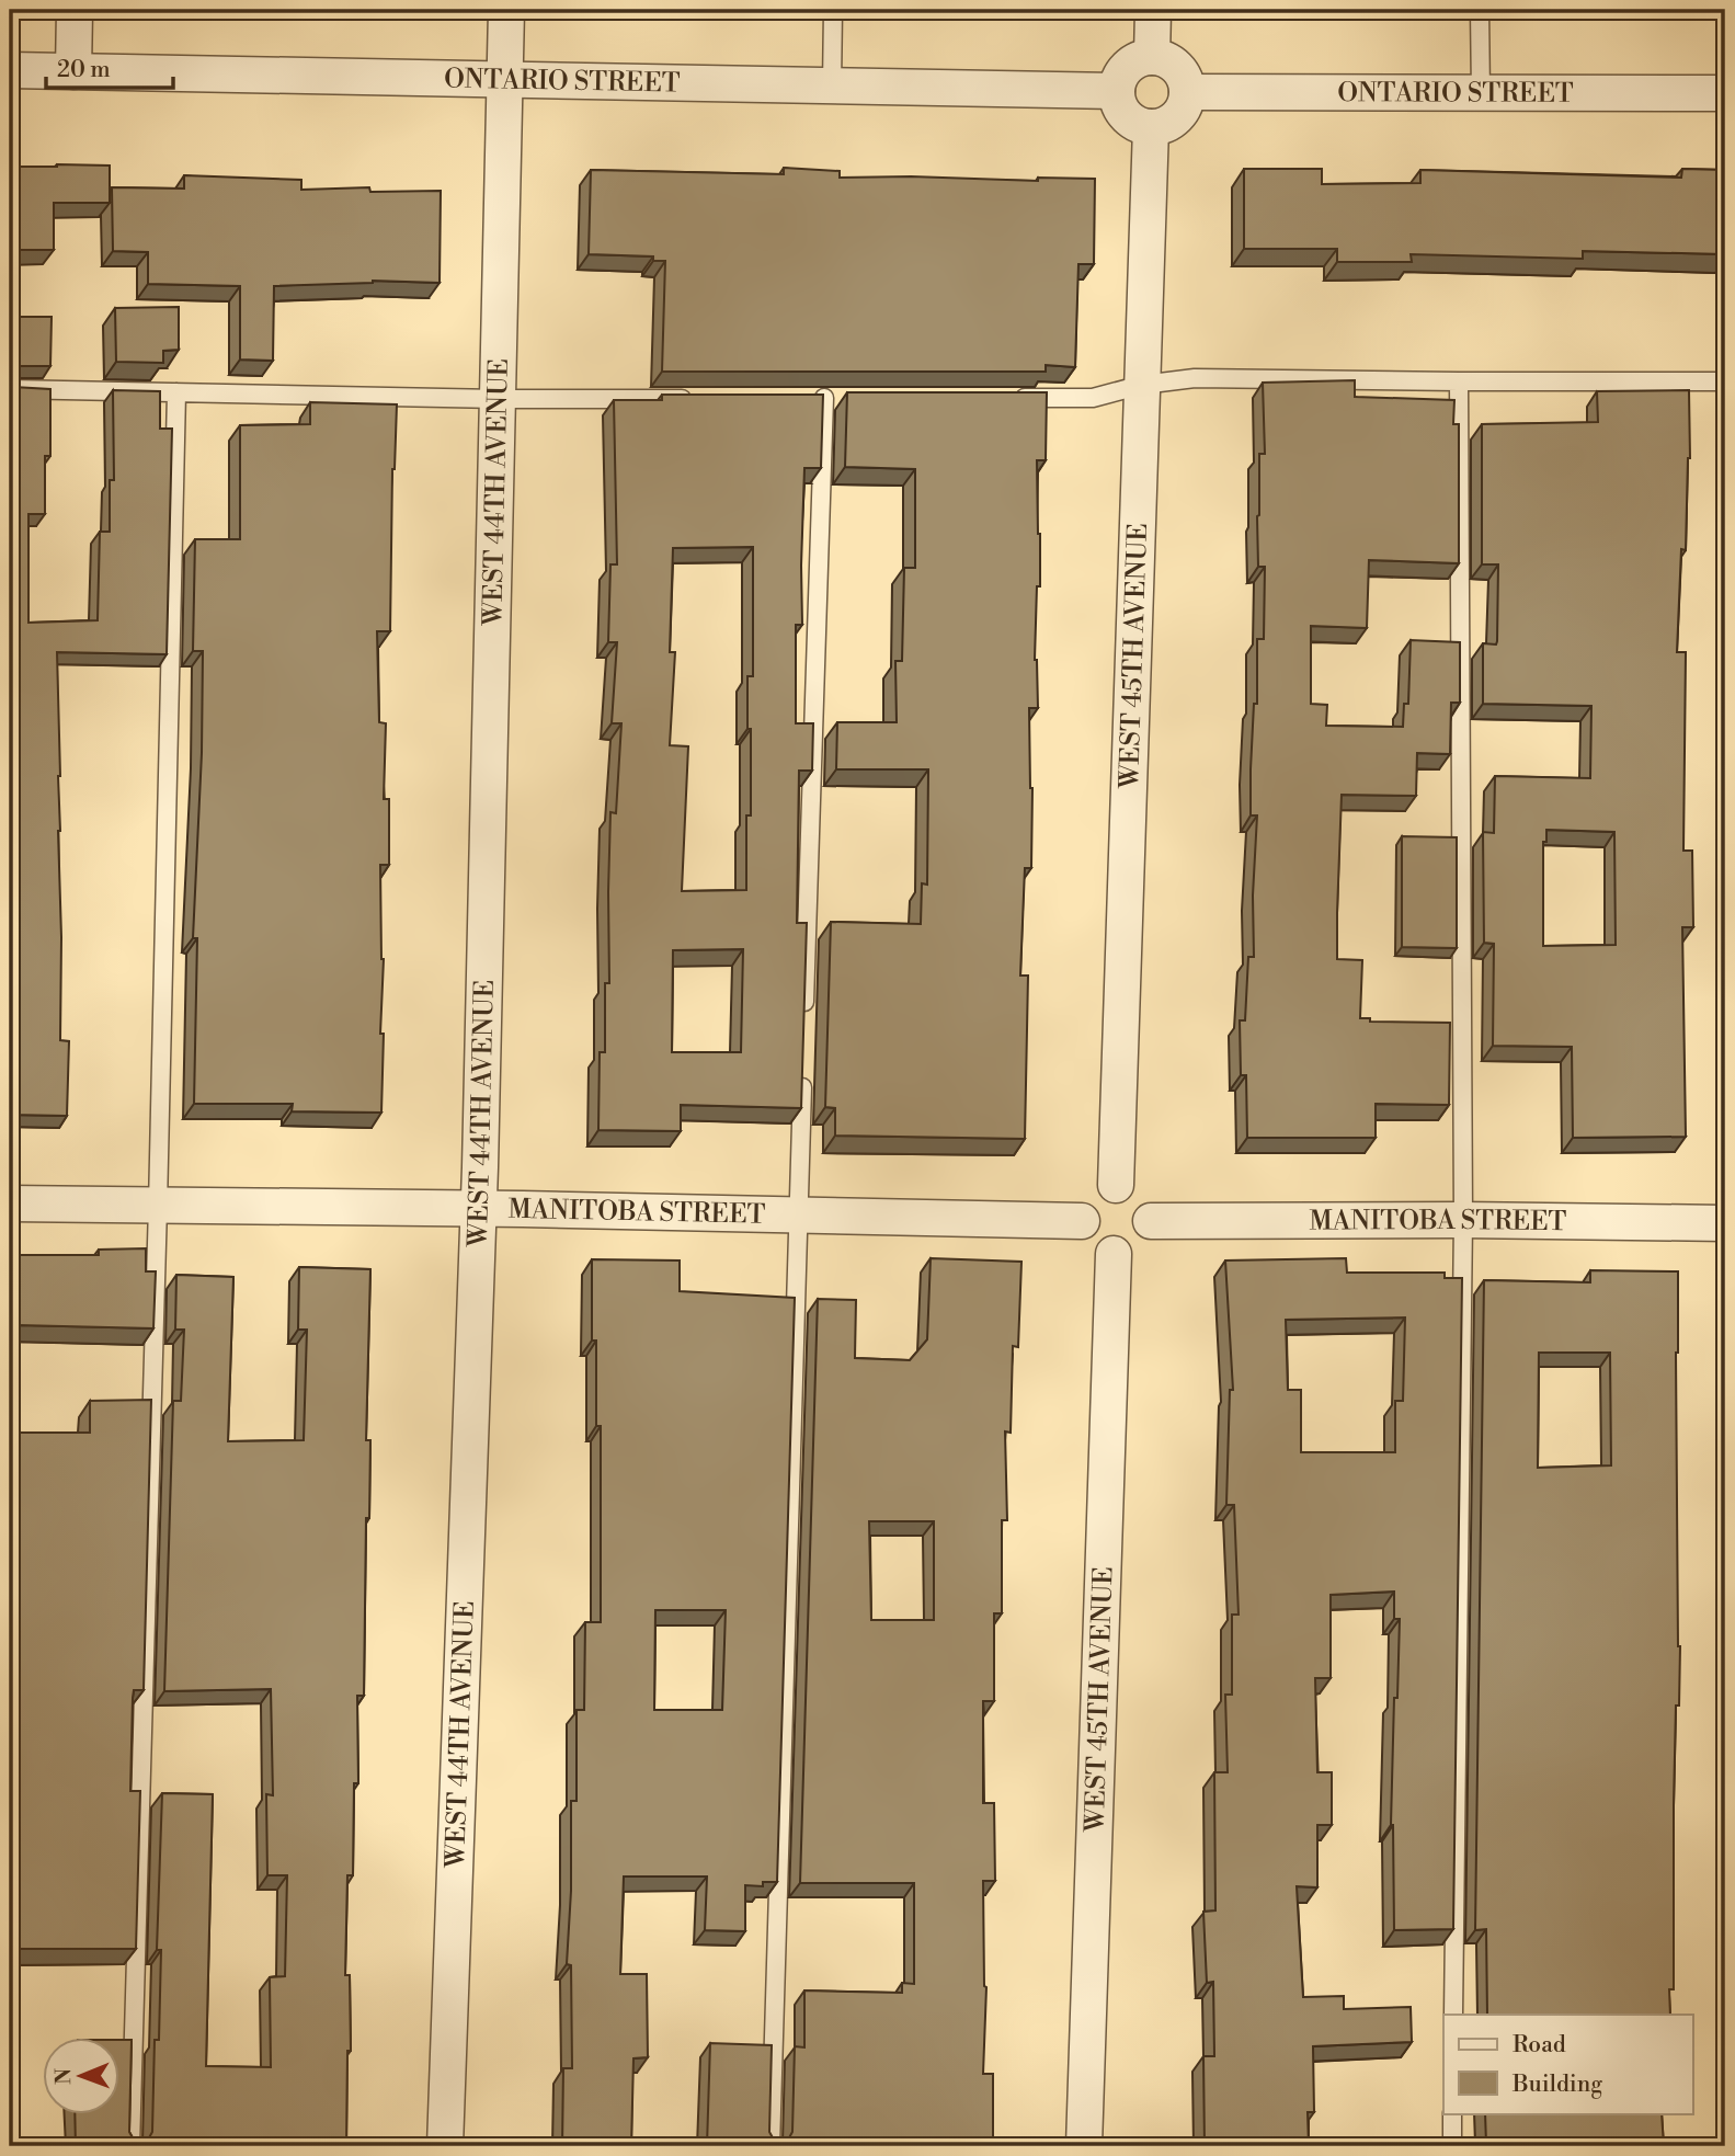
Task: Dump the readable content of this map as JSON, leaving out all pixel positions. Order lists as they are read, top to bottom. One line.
{"streets":{"street":["ONTARIO STREET","WEST 44TH AVENUE","WEST 45TH AVENUE","MANITOBA STREET"]},"crossings":[["ONTARIO STREET","WEST 44TH AVENUE"],["ONTARIO STREET","WEST 45TH AVENUE"],["WEST 44TH AVENUE","MANITOBA STREET"],["WEST 45TH AVENUE","MANITOBA STREET"]],"legend":["Road","Building"],"scale_bar":"20 m","north":"left"}
